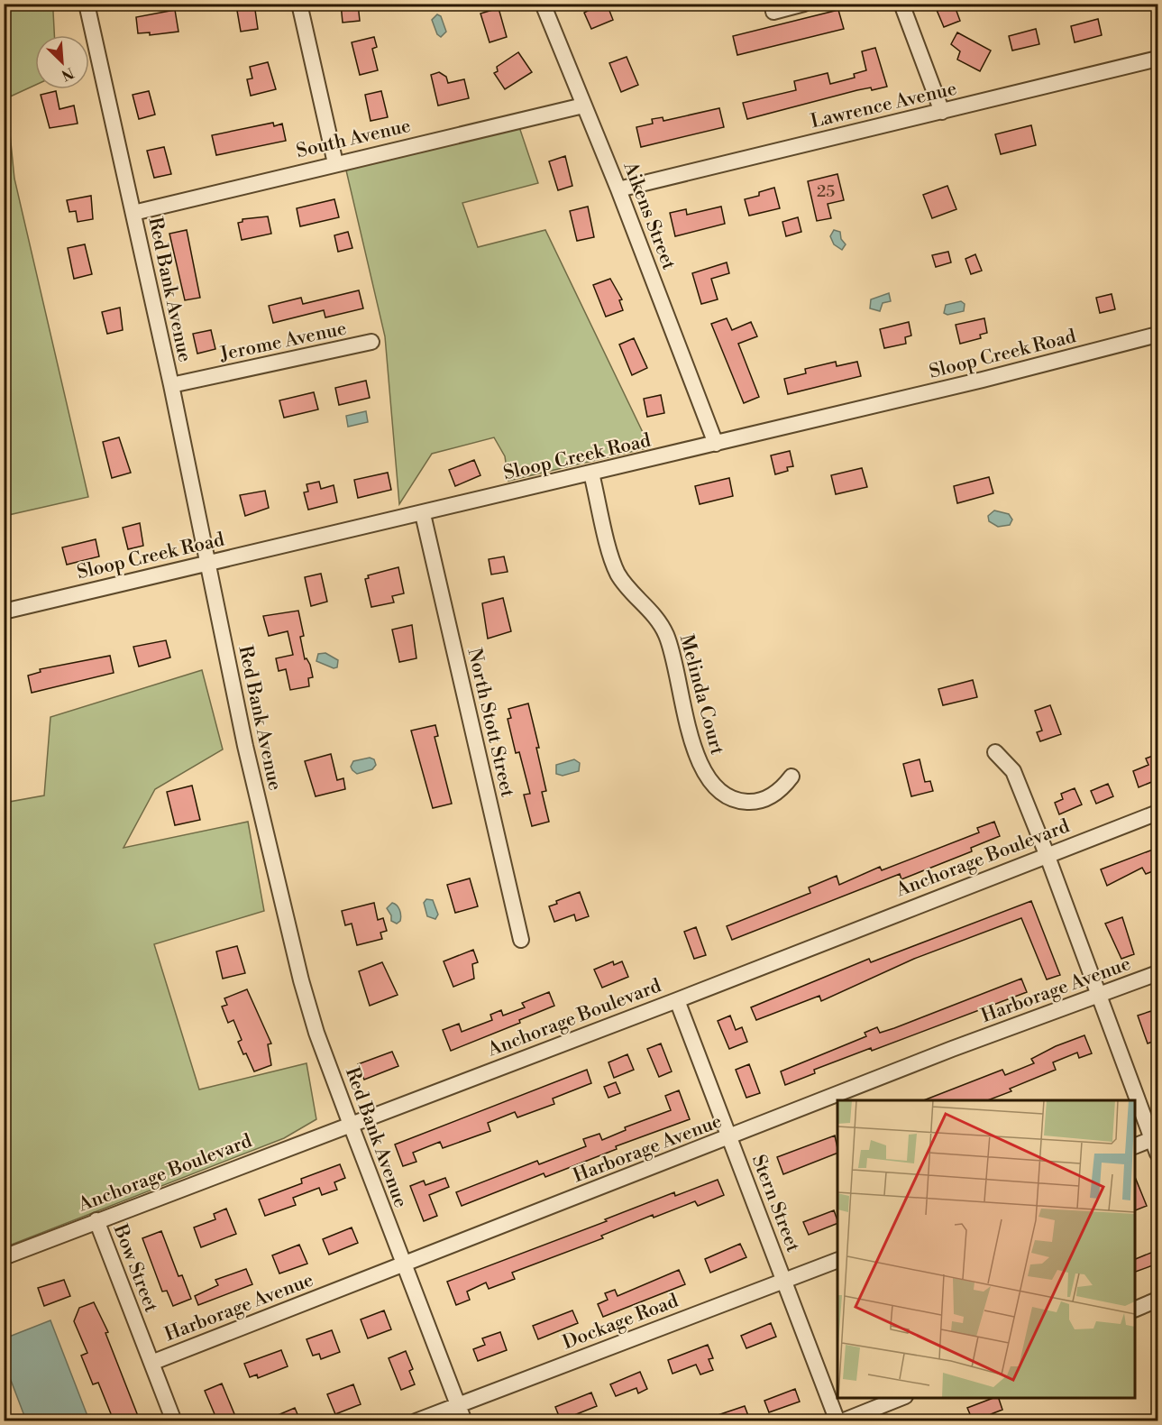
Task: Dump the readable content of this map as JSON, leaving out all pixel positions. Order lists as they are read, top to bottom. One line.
{"streets":{"street":["Lawrence Avenue","South Avenue","Aikens Street","Red Bank Avenue","Jerome Avenue","Sloop Creek Road","Melinda Court","North Stott Street","Anchorage Boulevard","Harborage Avenue","Stern Street","Bow Street","Dockage Road"]},"crossings":[["Lawrence Avenue","Aikens Street"],["South Avenue","Aikens Street"],["South Avenue","Red Bank Avenue"],["Aikens Street","Sloop Creek Road"],["Red Bank Avenue","Jerome Avenue"],["Red Bank Avenue","Sloop Creek Road"],["Red Bank Avenue","Anchorage Boulevard"],["Red Bank Avenue","Harborage Avenue"],["Red Bank Avenue","Dockage Road"],["Sloop Creek Road","Melinda Court"],["Sloop Creek Road","North Stott Street"],["Anchorage Boulevard","Stern Street"],["Anchorage Boulevard","Bow Street"],["Harborage Avenue","Stern Street"],["Harborage Avenue","Bow Street"],["Stern Street","Dockage Road"]],"house_numbers":["25"],"north":"bottom right"}
